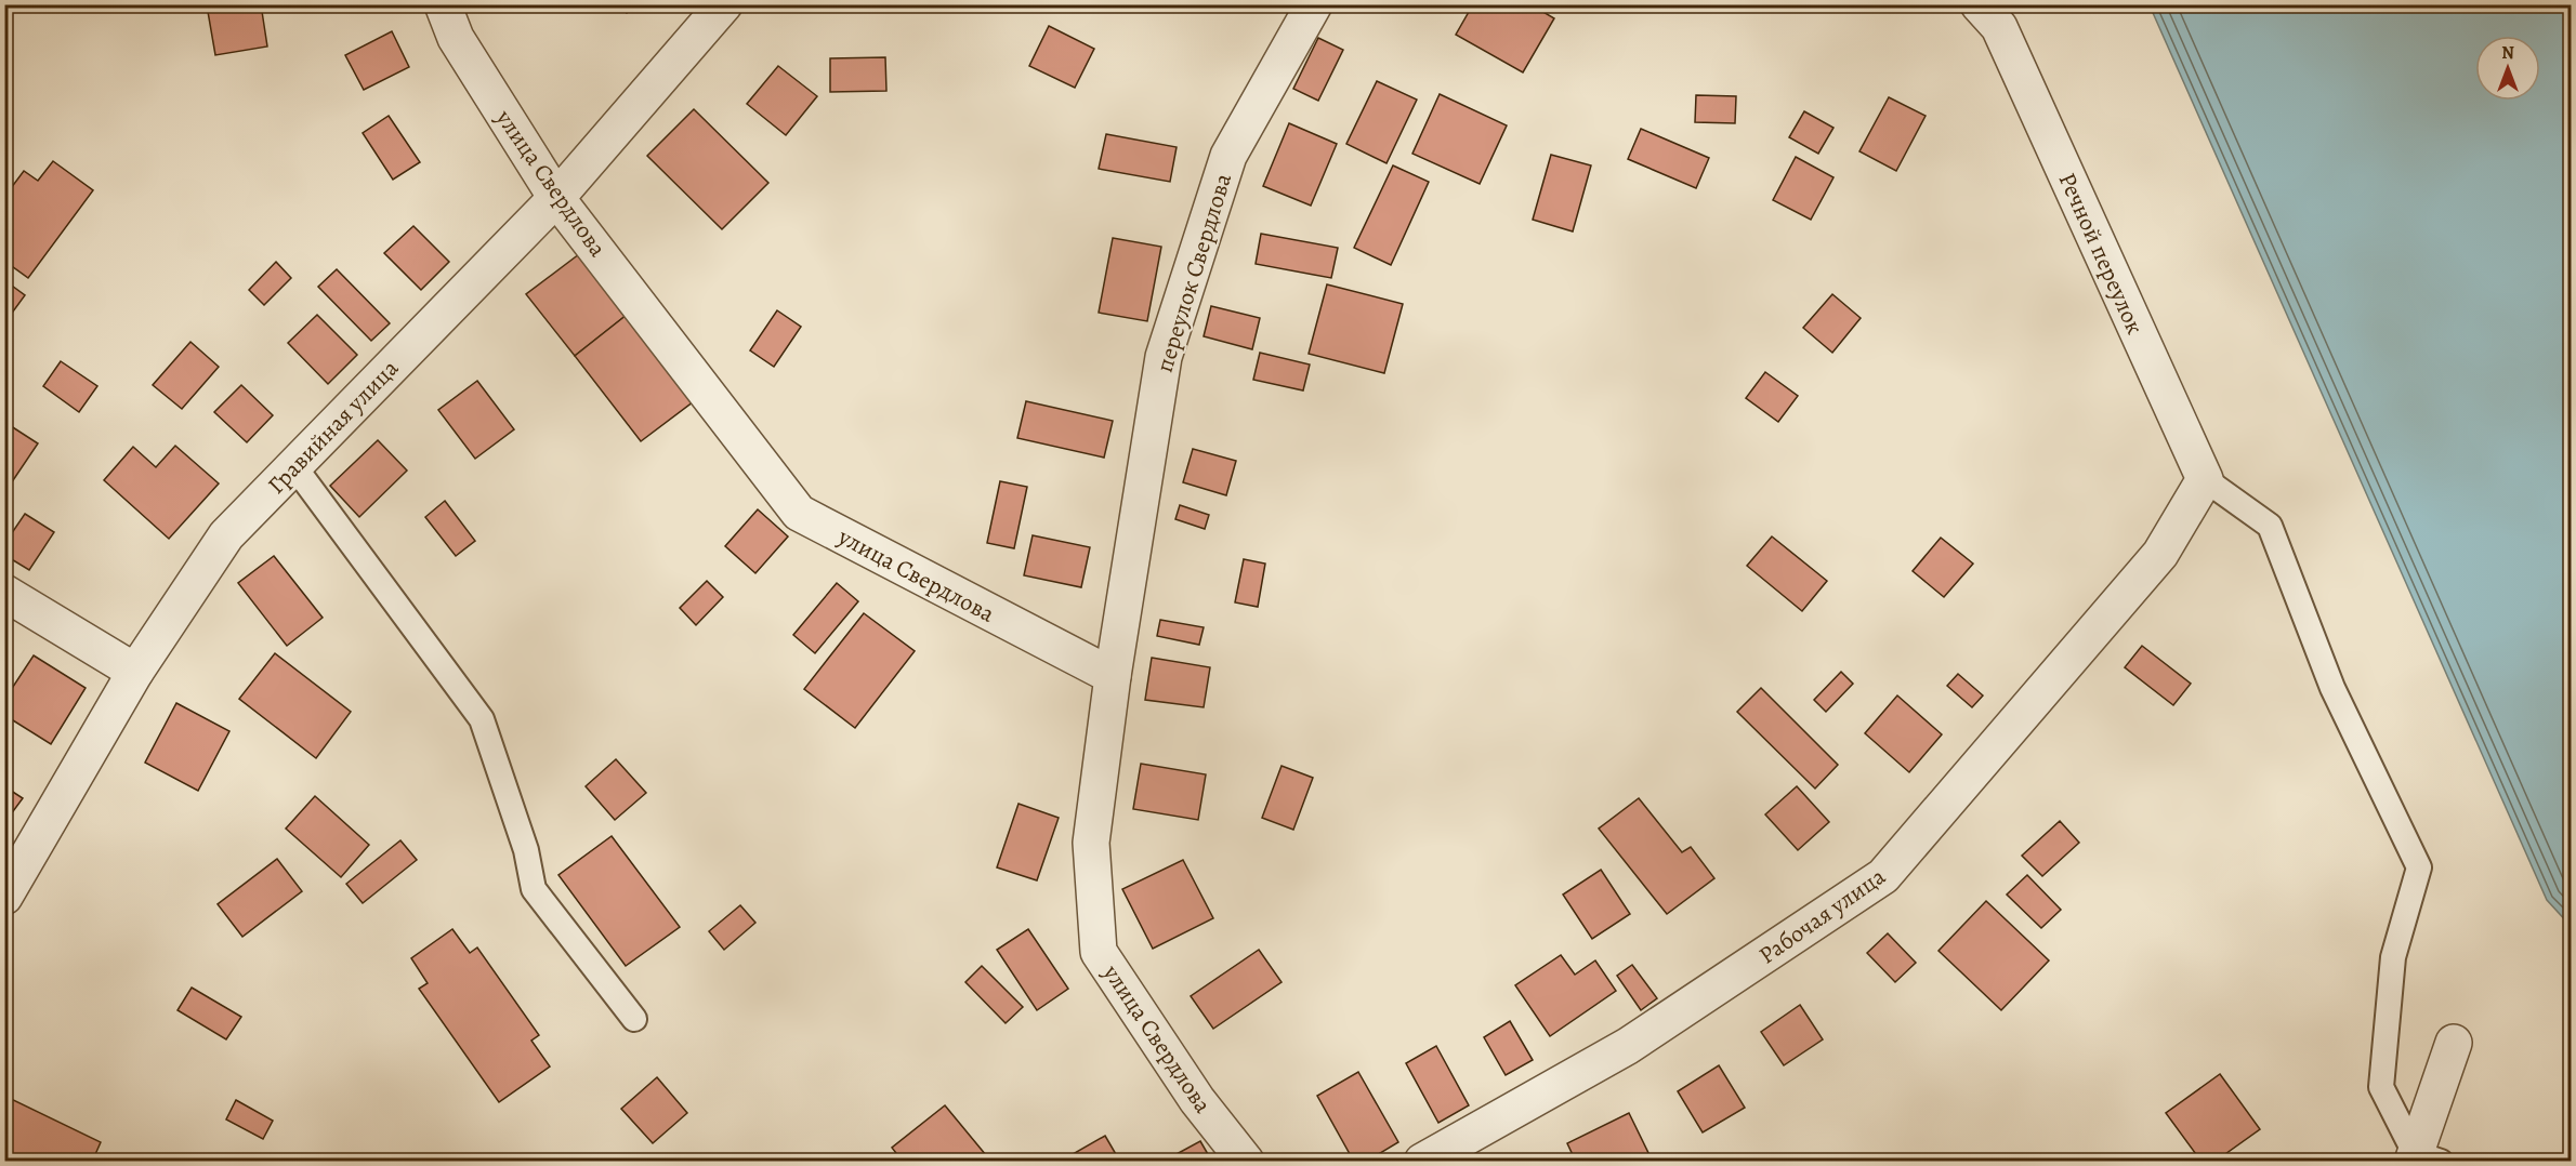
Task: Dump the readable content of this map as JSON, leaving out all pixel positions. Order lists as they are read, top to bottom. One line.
{"streets":{"street":["улица Свердлова","Речной переулок","переулок Свердлова","Гравийная улица","Рабочая улица"]},"crossings":[["улица Свердлова","переулок Свердлова"],["улица Свердлова","Гравийная улица"],["Речной переулок","Рабочая улица"]],"north":"top"}
